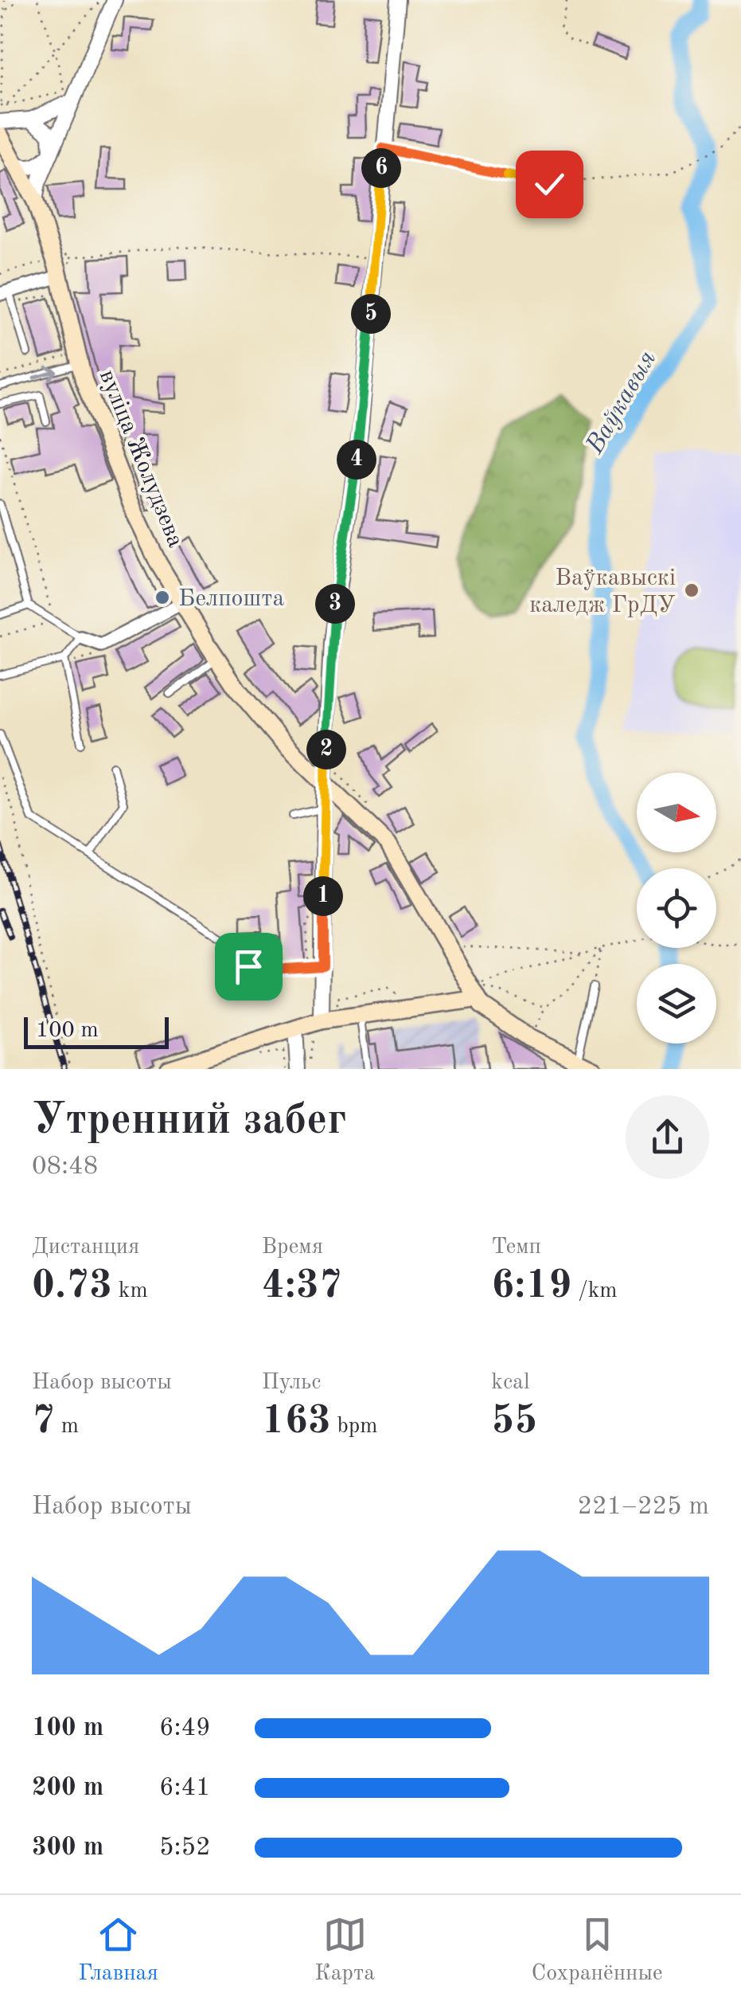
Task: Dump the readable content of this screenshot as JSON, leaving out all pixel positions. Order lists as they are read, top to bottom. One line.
{"streets":{"main road":["вуліца Жолудзева"]},"water":["Ваўкавыя"],"places":["Ваўкавыскі каледж ГрДУ","Белпошта"],"scale_bar":"100 m","north":"right","page":{"pins":["6","5","4","3","2","1"],"scale":"100 m","heading":["Утренний забег","08:48"],"stats":[["Дистанция","0.73 km"],["Время","4:37"],["Темп","6:19 /km"],["Набор высоты","7 m"],["Пульс","163 bpm"],["kcal","55"]],"chart":["Набор высоты","221–225 m"],"list":[{"name":"100 m","note":"6:49"},{"name":"200 m","note":"6:41"},{"name":"300 m","note":"5:52"}],"tabs":["Главная","Карта","Сохранённые"]}}
